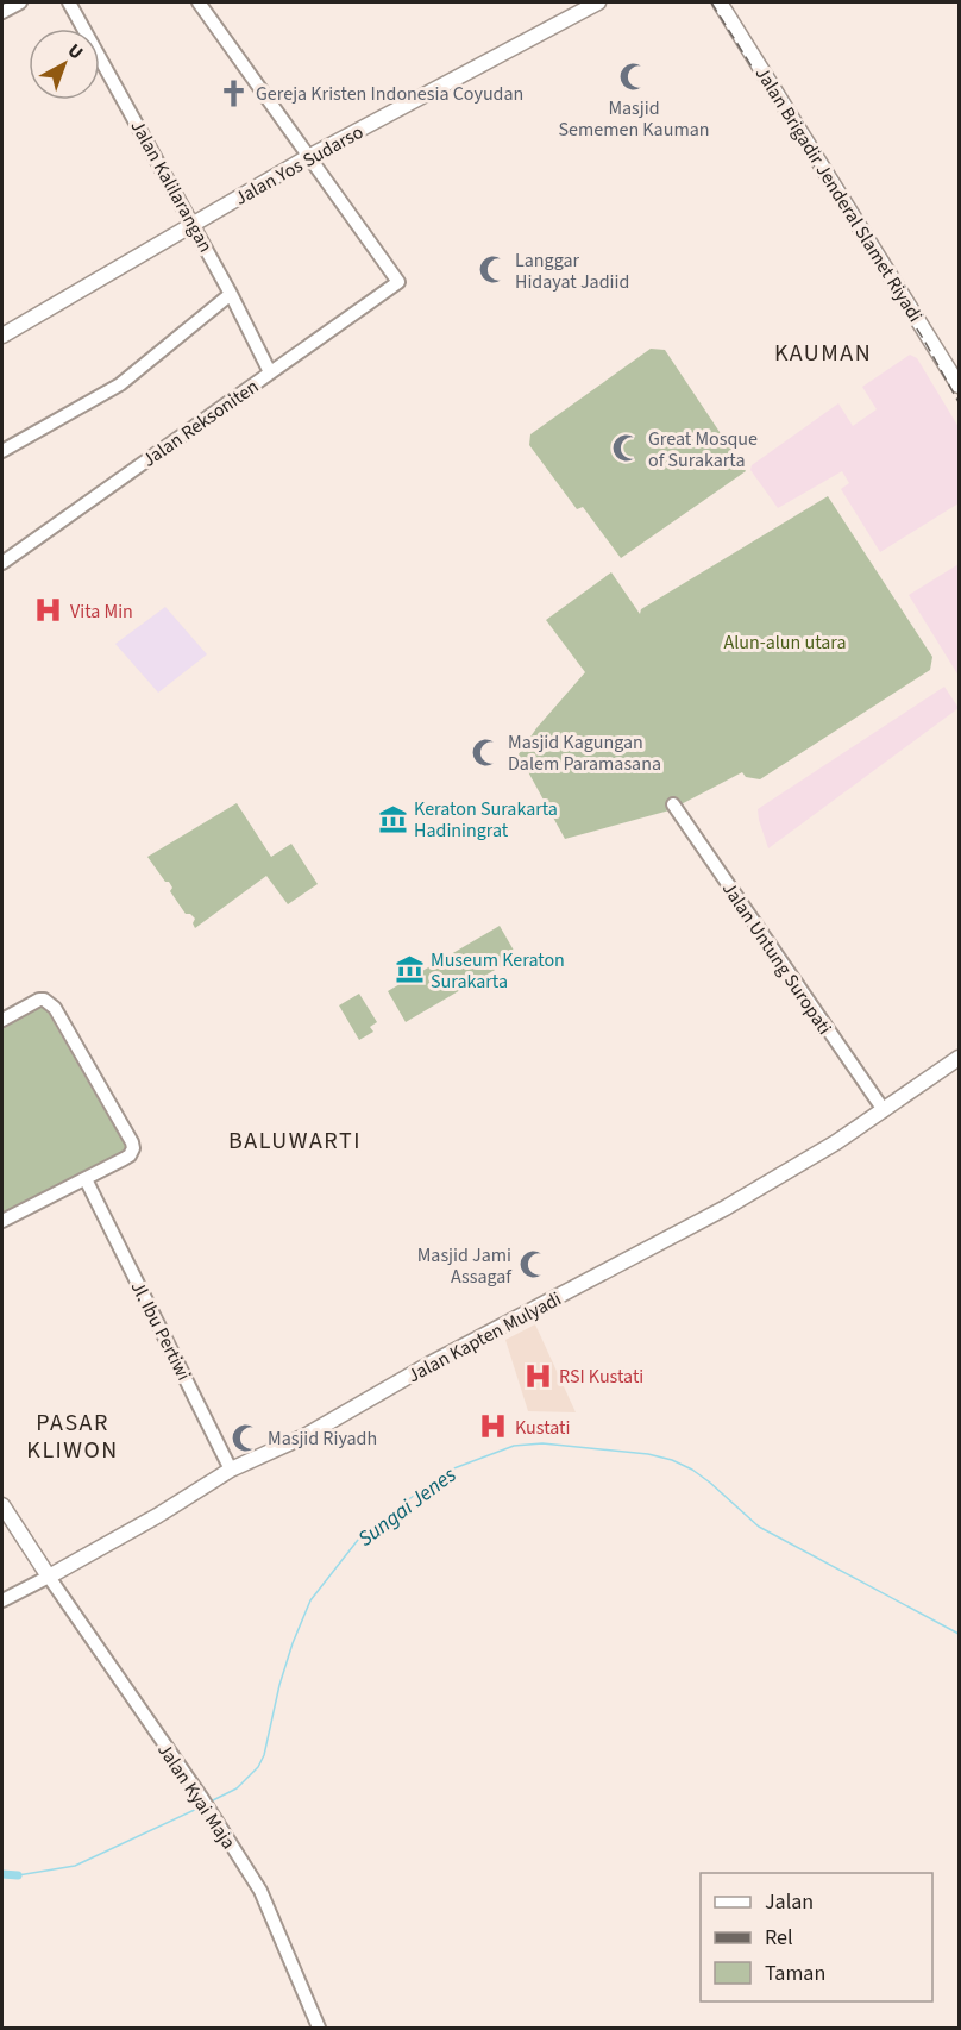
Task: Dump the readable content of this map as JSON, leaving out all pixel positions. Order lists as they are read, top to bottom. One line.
{"streets":{"main road":["Jalan Yos Sudarso","Jalan Brigadir Jenderal Slamet Riyadi","Jalan Kapten Mulyadi"],"street":["Jalan Kalilarangan","Jalan Reksoniten","Jalan Untung Suropati","Jl. Ibu Pertiwi","Jalan Kyai Maja"]},"crossings":[["Jalan Yos Sudarso","Jalan Kalilarangan"],["Jalan Yos Sudarso","Jalan Reksoniten"],["Jalan Kalilarangan","Jalan Reksoniten"],["Jalan Untung Suropati","Jalan Kapten Mulyadi"],["Jl. Ibu Pertiwi","Jalan Kapten Mulyadi"],["Jalan Kapten Mulyadi","Jalan Kyai Maja"]],"districts":["KAUMAN","BALUWARTI","PASAR KLIWON"],"water":["Sungai Jenes"],"parks":["Alun-alun utara"],"places":{"mosque":["Masjid Sememen Kauman","Langgar Hidayat Jadiid","Great Mosque of Surakarta","Masjid Kagungan Dalem Paramasana","Masjid Jami Assagaf","Masjid Riyadh"],"church":["Gereja Kristen Indonesia Coyudan"],"hospital":["Vita Min","RSI Kustati","Kustati"],"museum":["Keraton Surakarta Hadiningrat","Museum Keraton Surakarta"]},"legend":["Jalan","Rel","Taman"],"north":"top right"}
